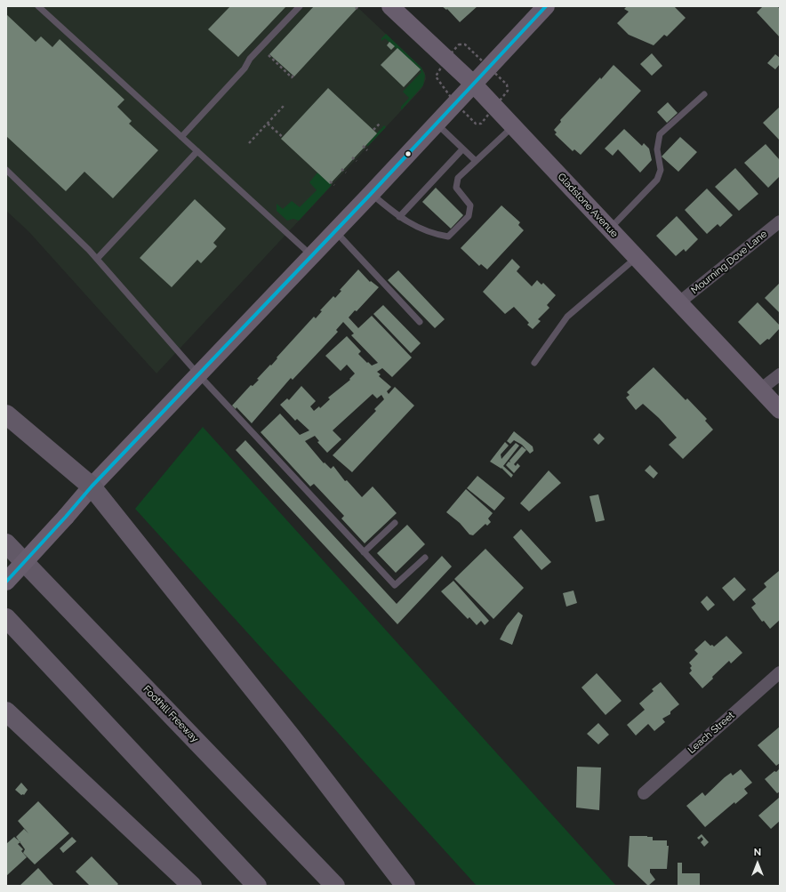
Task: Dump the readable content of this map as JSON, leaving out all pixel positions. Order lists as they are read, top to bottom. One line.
{"streets":{"highway":["Foothill Freeway"],"main road":["Gladstone Avenue"],"street":["Mourning Dove Lane","Leach Street"]},"crossings":[["Gladstone Avenue","Mourning Dove Lane"]],"north":"top"}
